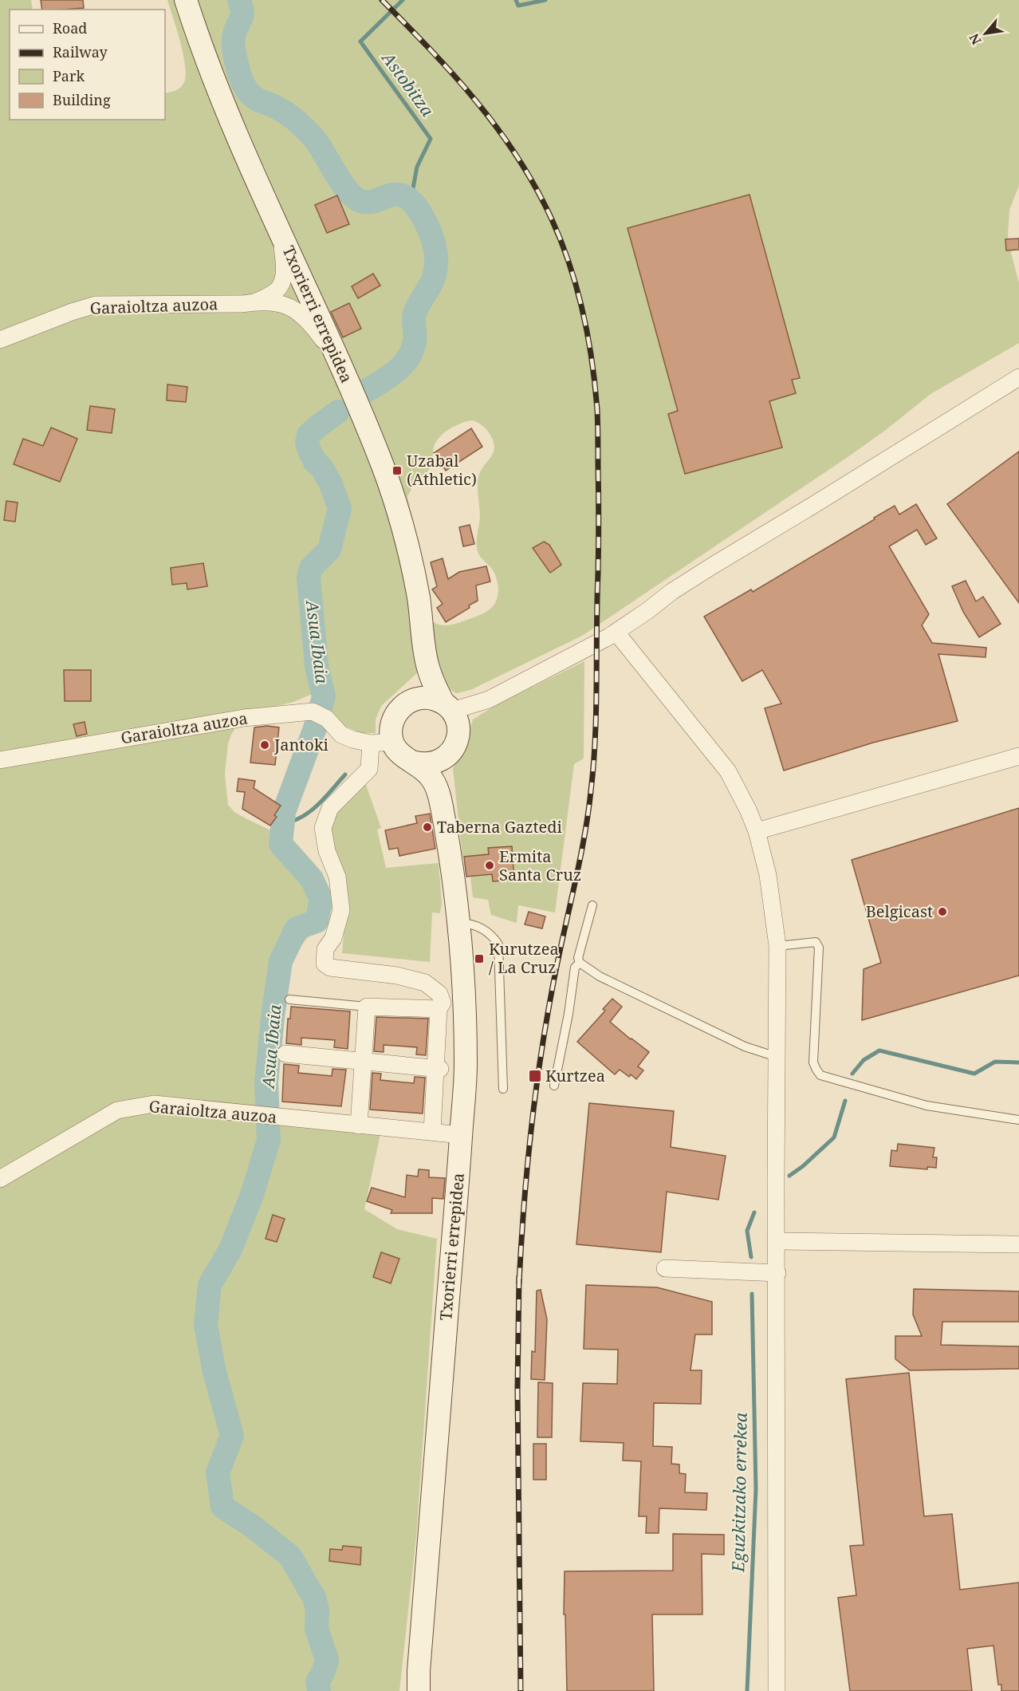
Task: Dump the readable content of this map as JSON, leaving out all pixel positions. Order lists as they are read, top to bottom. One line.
{"streets":{"street":["Garaioltza auzoa","Txorierri errepidea"]},"crossings":[["Garaioltza auzoa","Txorierri errepidea"]],"water":["Astobitza","Asua Ibaia","Eguzkitzako errekea"],"places":{"transit":["Uzabal (Athletic)","Kurutzea / La Cruz","Kurtzea"],"other":["Jantoki","Taberna Gaztedi","Ermita Santa Cruz","Belgicast"]},"legend":["Road","Railway","Park","Building"],"north":"bottom left"}
